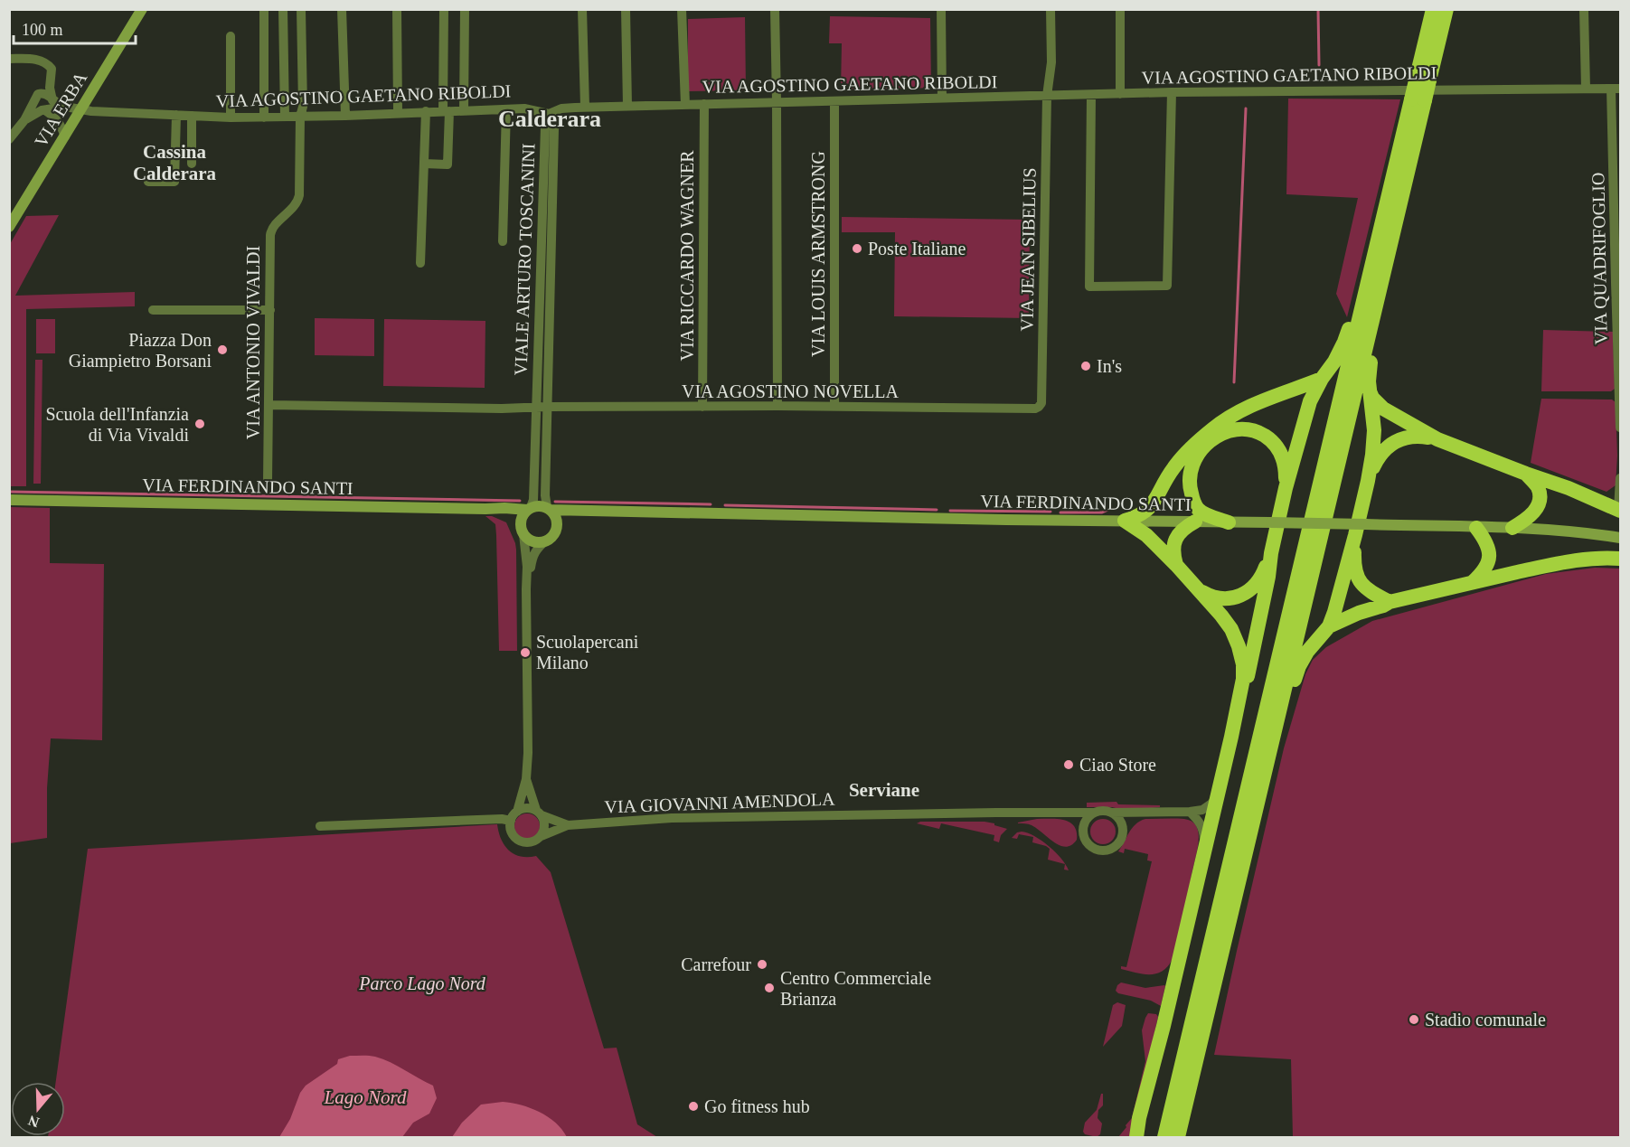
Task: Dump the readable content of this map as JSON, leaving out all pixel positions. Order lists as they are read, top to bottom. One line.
{"streets":{"main road":["VIA ERBA","VIA FERDINANDO SANTI"],"street":["VIA AGOSTINO GAETANO RIBOLDI","VIA JEAN SIBELIUS","VIA LOUIS ARMSTRONG","VIA RICCARDO WAGNER","VIA QUADRIFOGLIO","VIALE ARTURO TOSCANINI","VIA ANTONIO VIVALDI","VIA AGOSTINO NOVELLA","VIA GIOVANNI AMENDOLA"]},"crossings":[["VIA AGOSTINO GAETANO RIBOLDI","VIA ERBA"],["VIA AGOSTINO GAETANO RIBOLDI","VIA JEAN SIBELIUS"],["VIA AGOSTINO GAETANO RIBOLDI","VIA LOUIS ARMSTRONG"],["VIA AGOSTINO GAETANO RIBOLDI","VIA RICCARDO WAGNER"],["VIA AGOSTINO GAETANO RIBOLDI","VIA QUADRIFOGLIO"],["VIA AGOSTINO GAETANO RIBOLDI","VIALE ARTURO TOSCANINI"],["VIA AGOSTINO GAETANO RIBOLDI","VIA ANTONIO VIVALDI"],["VIA JEAN SIBELIUS","VIA AGOSTINO NOVELLA"],["VIA LOUIS ARMSTRONG","VIA AGOSTINO NOVELLA"],["VIA RICCARDO WAGNER","VIA AGOSTINO NOVELLA"],["VIALE ARTURO TOSCANINI","VIA AGOSTINO NOVELLA"],["VIALE ARTURO TOSCANINI","VIA FERDINANDO SANTI"],["VIA ANTONIO VIVALDI","VIA AGOSTINO NOVELLA"]],"districts":["Calderara","Cassina Calderara","Serviane"],"water":["Lago Nord"],"parks":["Parco Lago Nord"],"places":["Poste Italiane","Piazza Don Giampietro Borsani","In's","Scuola dell'Infanzia di Via Vivaldi","Scuolapercani Milano","Ciao Store","Carrefour","Centro Commerciale Brianza","Stadio comunale","Go fitness hub"],"scale_bar":"100 m","north":"bottom"}
